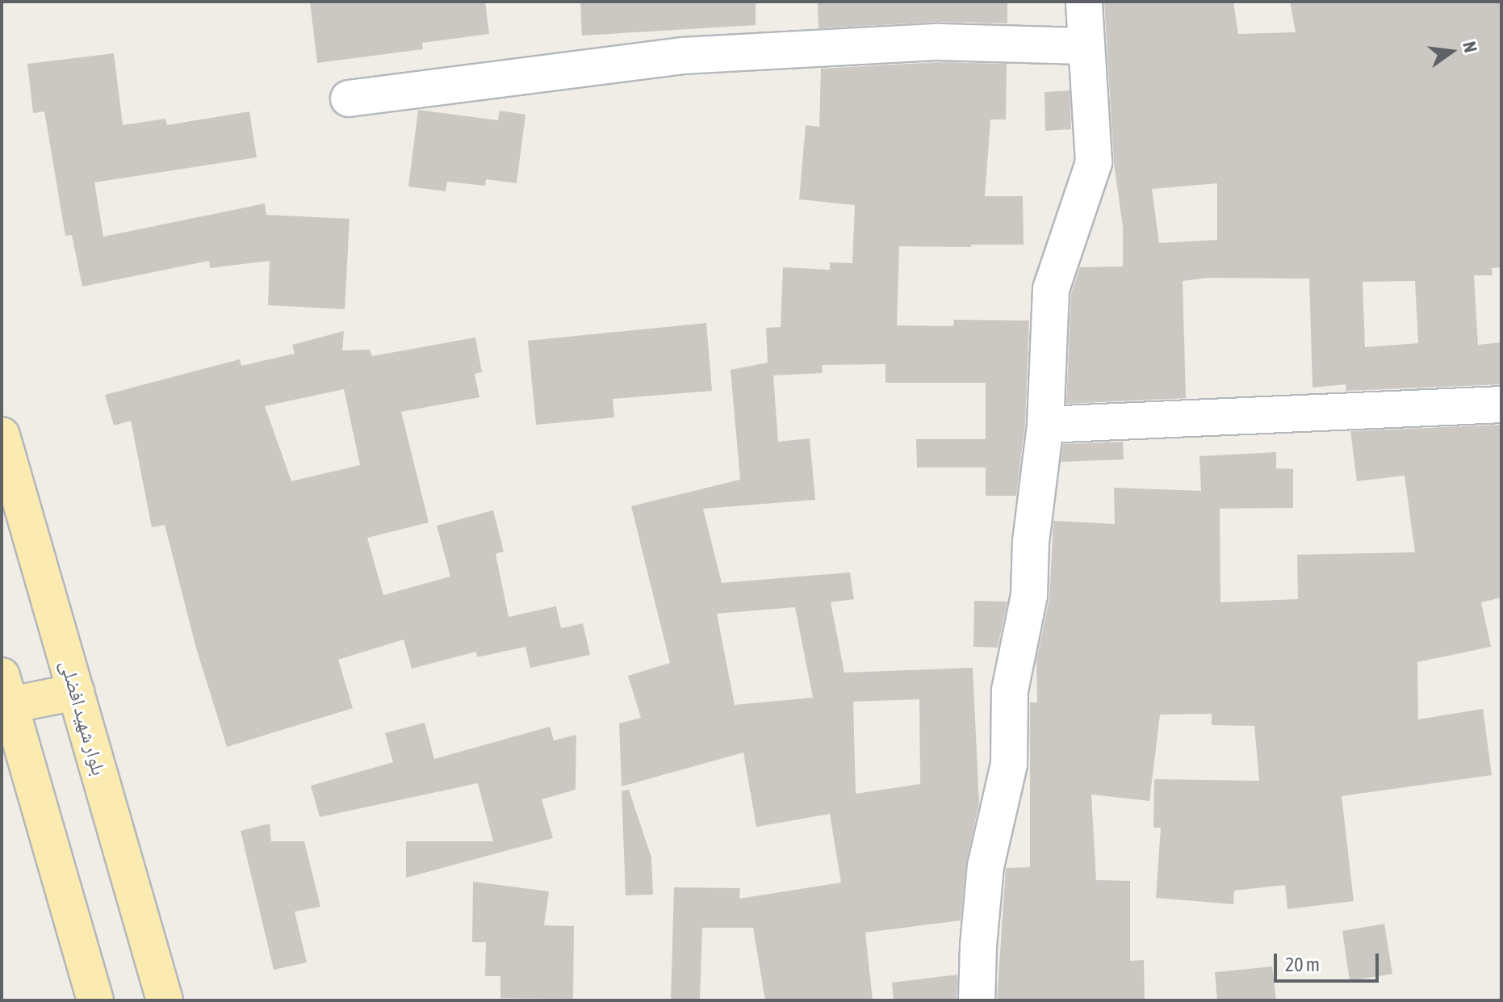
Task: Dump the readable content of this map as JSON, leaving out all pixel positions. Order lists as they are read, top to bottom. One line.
{"streets":{"main road":["بلوار شهید افضلی"]},"scale_bar":"20 m","north":"right"}
